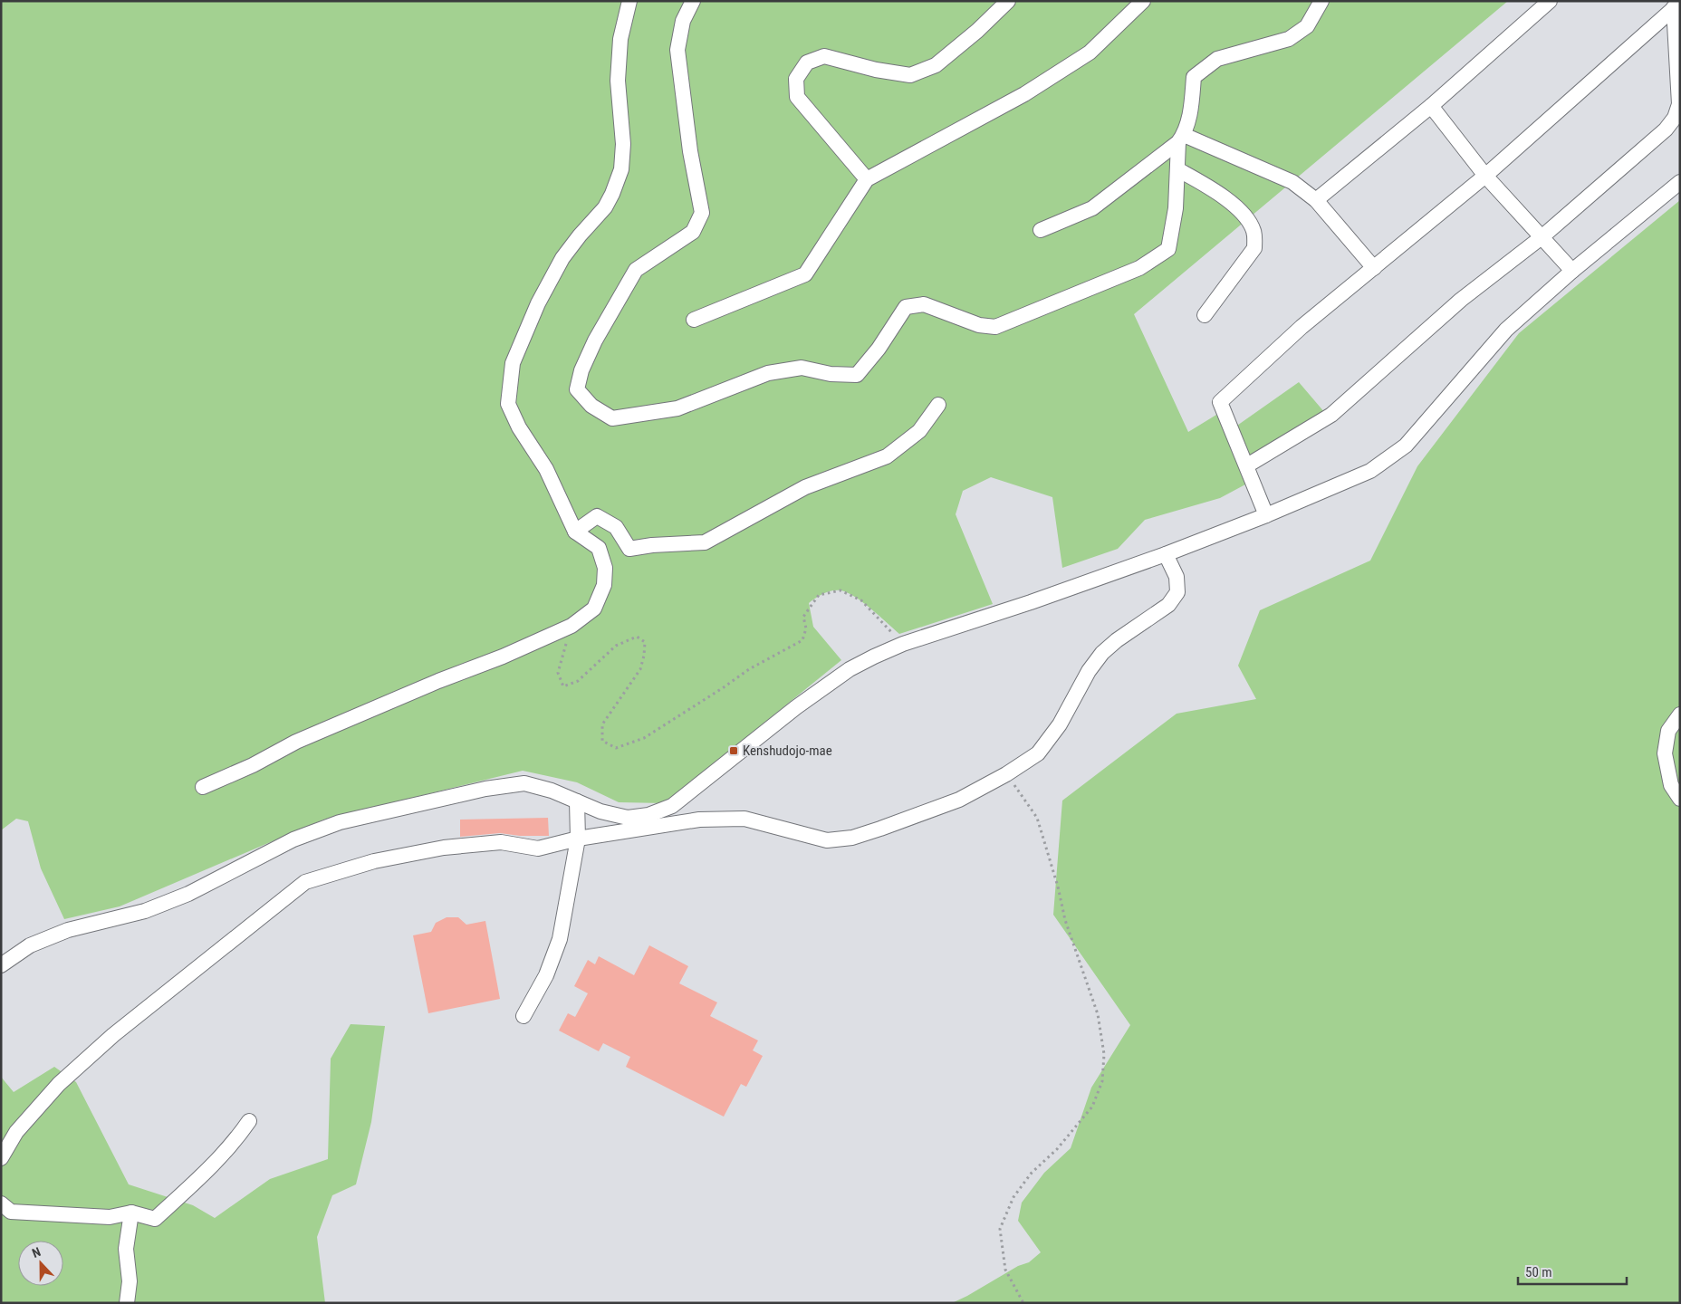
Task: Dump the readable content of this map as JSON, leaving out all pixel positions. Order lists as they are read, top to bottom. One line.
{"places":{"transit":["Kenshudojo-mae"]},"scale_bar":"50 m","north":"top"}
